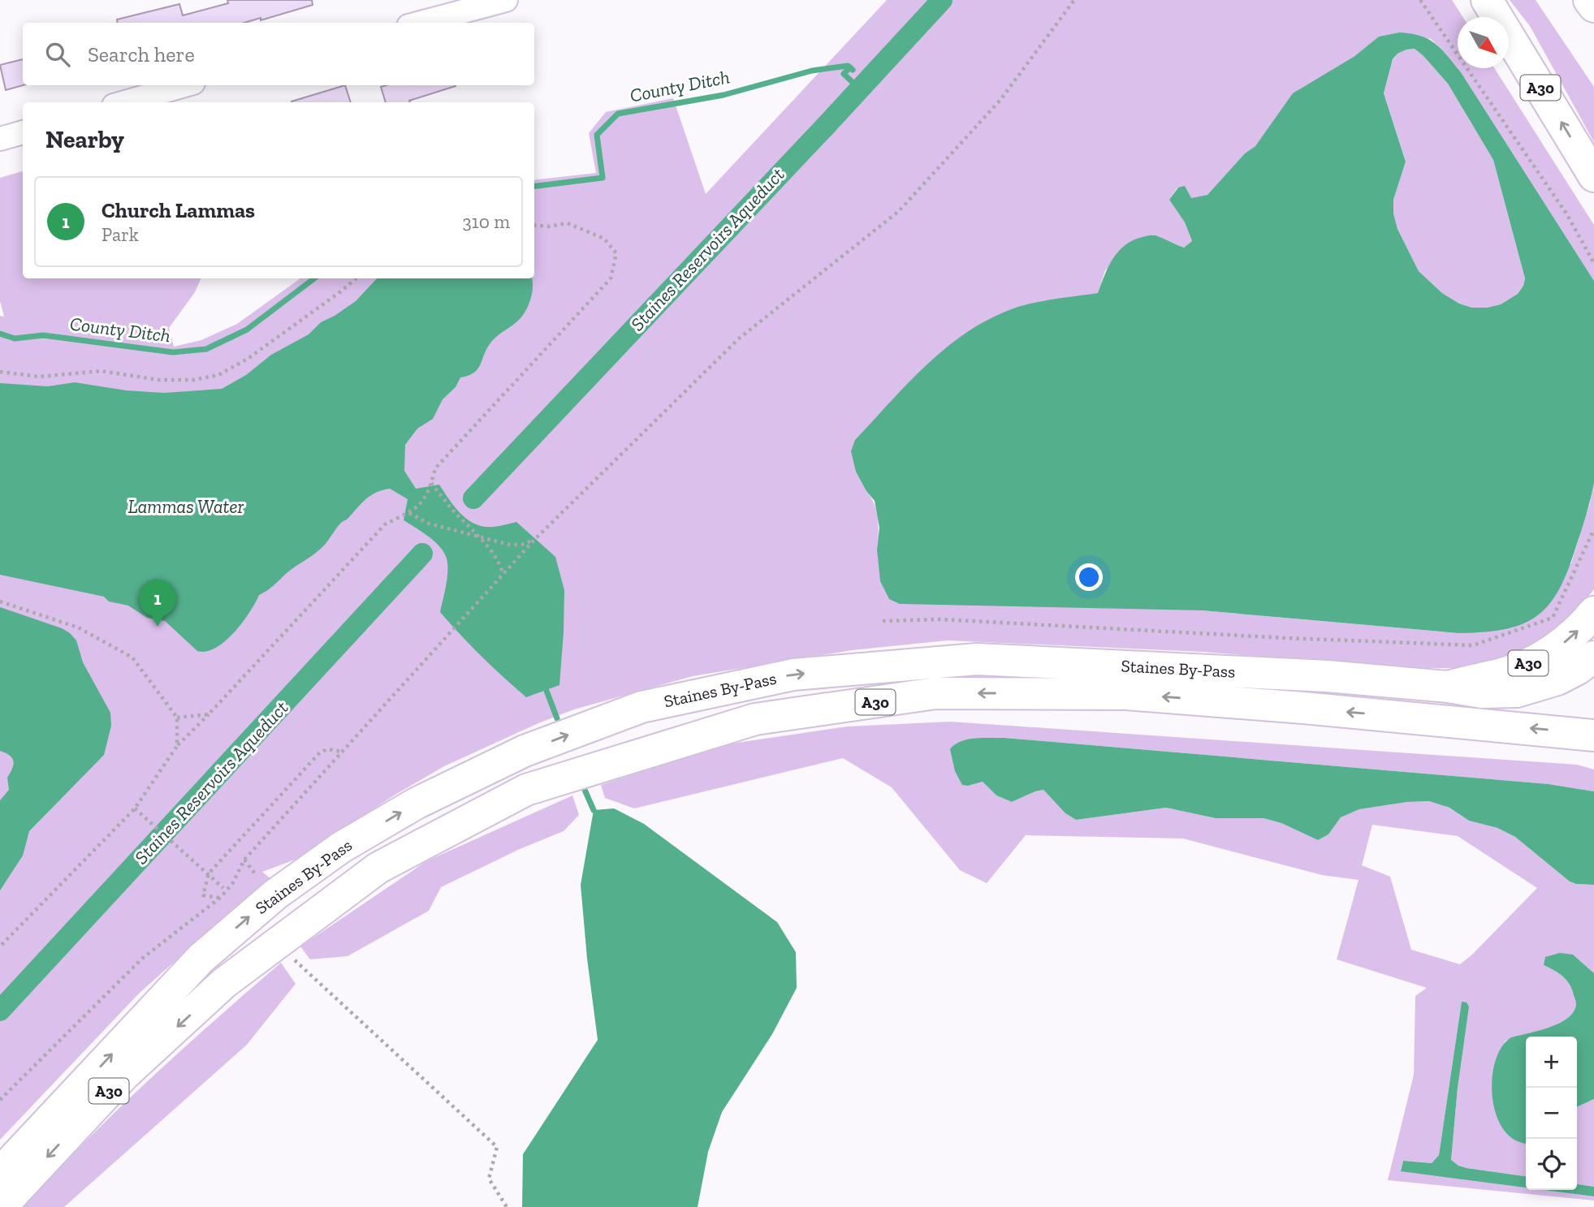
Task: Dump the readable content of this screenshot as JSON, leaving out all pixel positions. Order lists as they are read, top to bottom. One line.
{"streets":{"main road":["A30","Staines By-Pass"]},"crossings":[["A30","Staines By-Pass"]],"water":["County Ditch","Staines Reservoirs Aqueduct","Lammas Water"],"north":"bottom right","page":{"search":"Search here","heading":"Nearby","list":[{"mark":"1","name":"Church Lammas","note":"Park","value":"310 m"}],"pins":"1","map_buttons":["+","−"]}}
